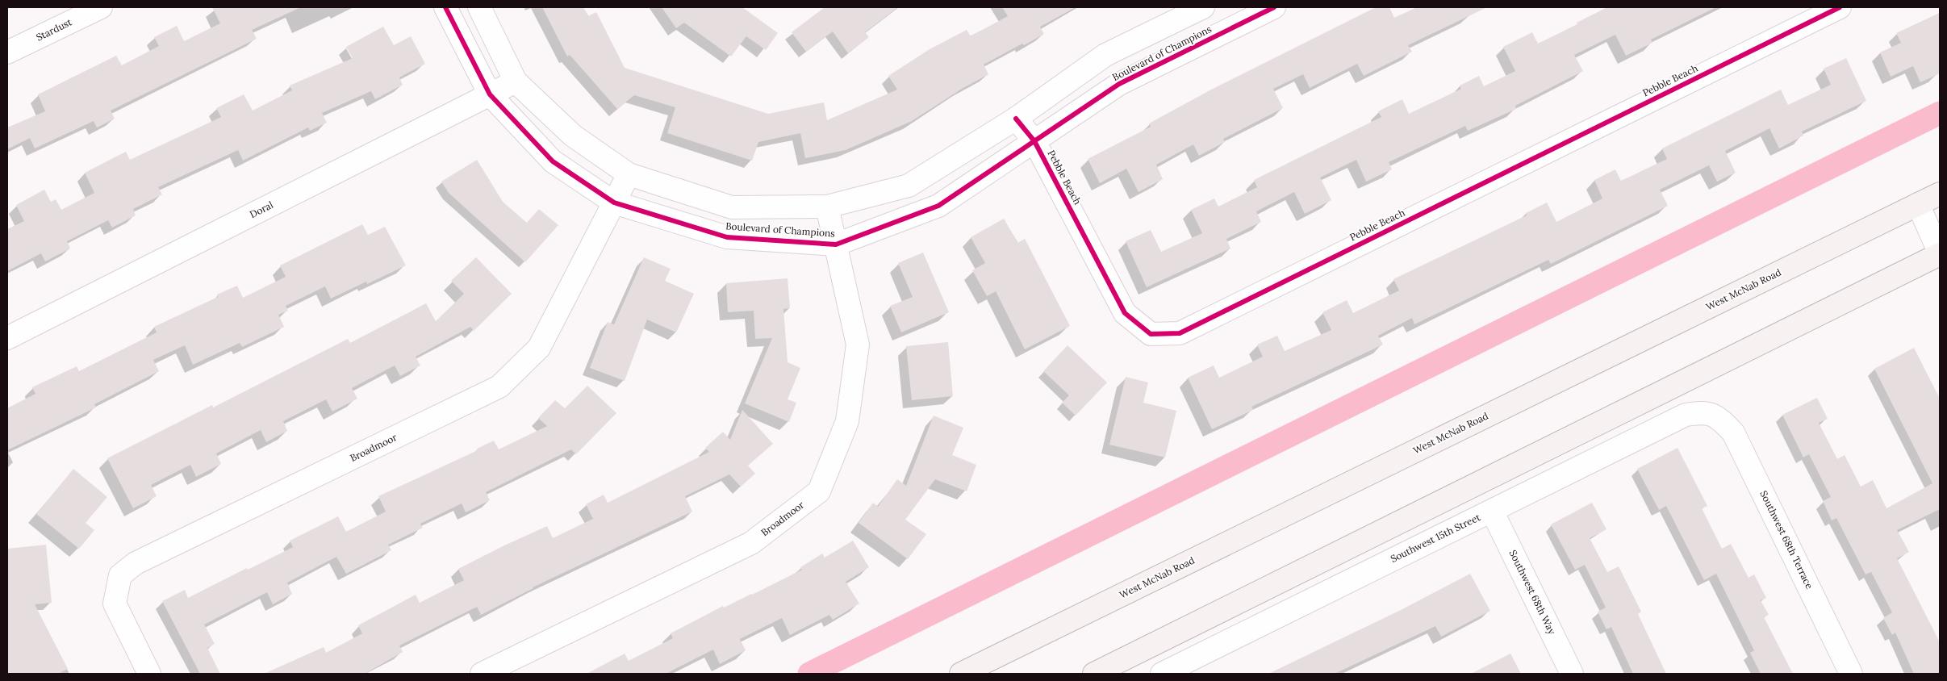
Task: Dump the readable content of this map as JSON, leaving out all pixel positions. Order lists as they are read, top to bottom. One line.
{"streets":{"main road":["West McNab Road"],"street":["Stardust","Boulevard of Champions","Pebble Beach","Doral","Broadmoor","Southwest 15th Street","Southwest 68th Terrace","Southwest 68th Way"]},"crossings":[["Boulevard of Champions","Pebble Beach"],["Boulevard of Champions","Doral"],["Boulevard of Champions","Broadmoor"],["Southwest 15th Street","Southwest 68th Terrace"],["Southwest 15th Street","Southwest 68th Way"]]}
